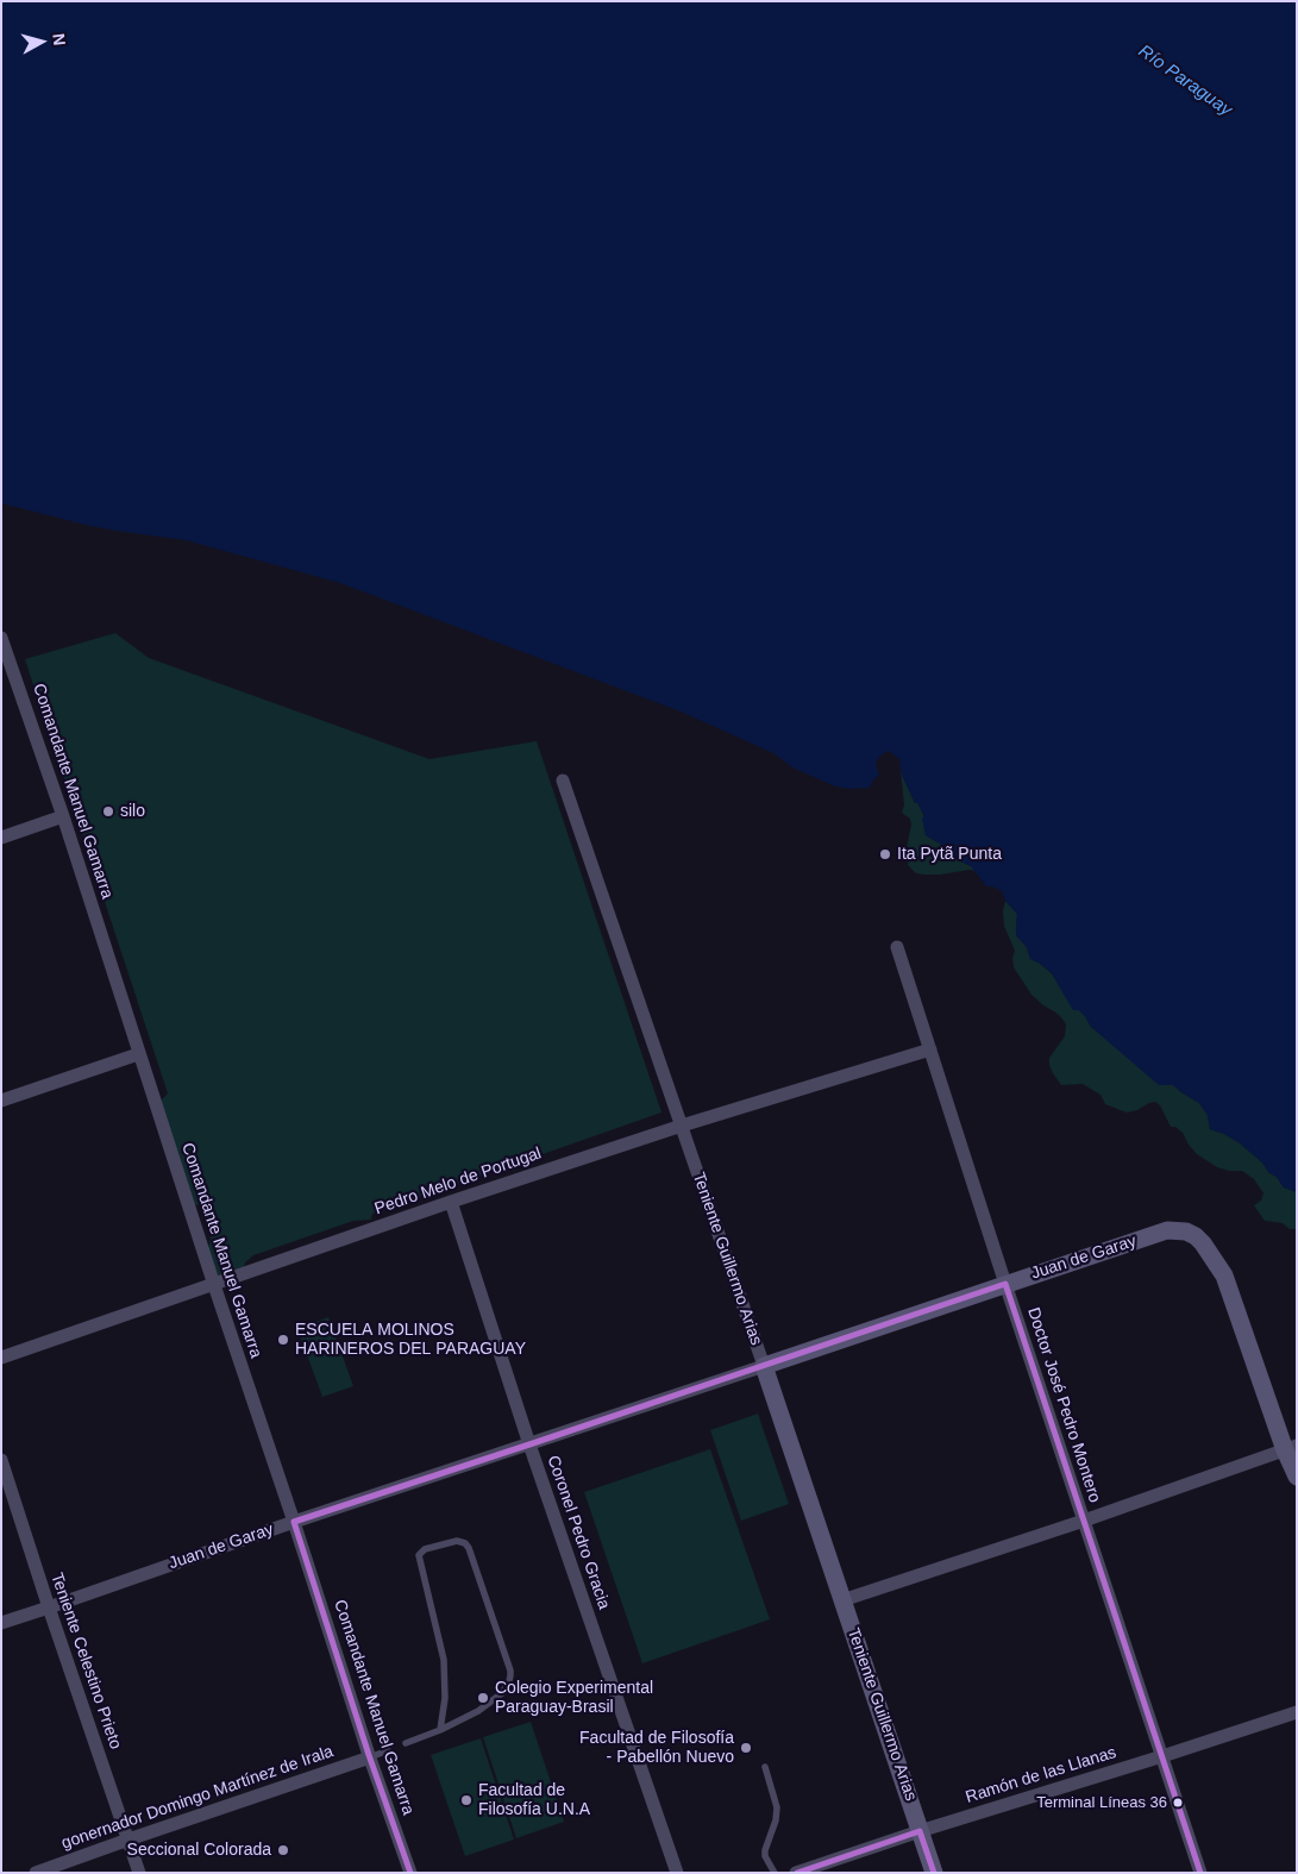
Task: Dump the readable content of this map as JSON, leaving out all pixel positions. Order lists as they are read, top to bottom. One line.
{"streets":{"street":["Comandante Manuel Gamarra","Pedro Melo de Portugal","Juan de Garay","Teniente Guillermo Arias","Doctor José Pedro Montero","Coronel Pedro Gracia","Teniente Celestino Prieto","Ramón de las Llanas","gonernador Domingo Martínez de Irala"]},"crossings":[["Comandante Manuel Gamarra","Pedro Melo de Portugal"],["Comandante Manuel Gamarra","Juan de Garay"],["Comandante Manuel Gamarra","gonernador Domingo Martínez de Irala"],["Pedro Melo de Portugal","Teniente Guillermo Arias"],["Pedro Melo de Portugal","Doctor José Pedro Montero"],["Pedro Melo de Portugal","Coronel Pedro Gracia"],["Juan de Garay","Teniente Guillermo Arias"],["Juan de Garay","Doctor José Pedro Montero"],["Juan de Garay","Coronel Pedro Gracia"],["Juan de Garay","Teniente Celestino Prieto"],["Teniente Guillermo Arias","Ramón de las Llanas"],["Doctor José Pedro Montero","Ramón de las Llanas"],["Teniente Celestino Prieto","gonernador Domingo Martínez de Irala"]],"water":["Río Paraguay"],"places":["silo","Ita Pytã Punta","ESCUELA MOLINOS HARINEROS DEL PARAGUAY","Colegio Experimental Paraguay-Brasil","Facultad de Filosofía - Pabellón Nuevo","Facultad de Filosofía U.N.A","Terminal Líneas 36","Seccional Colorada"],"north":"right"}
